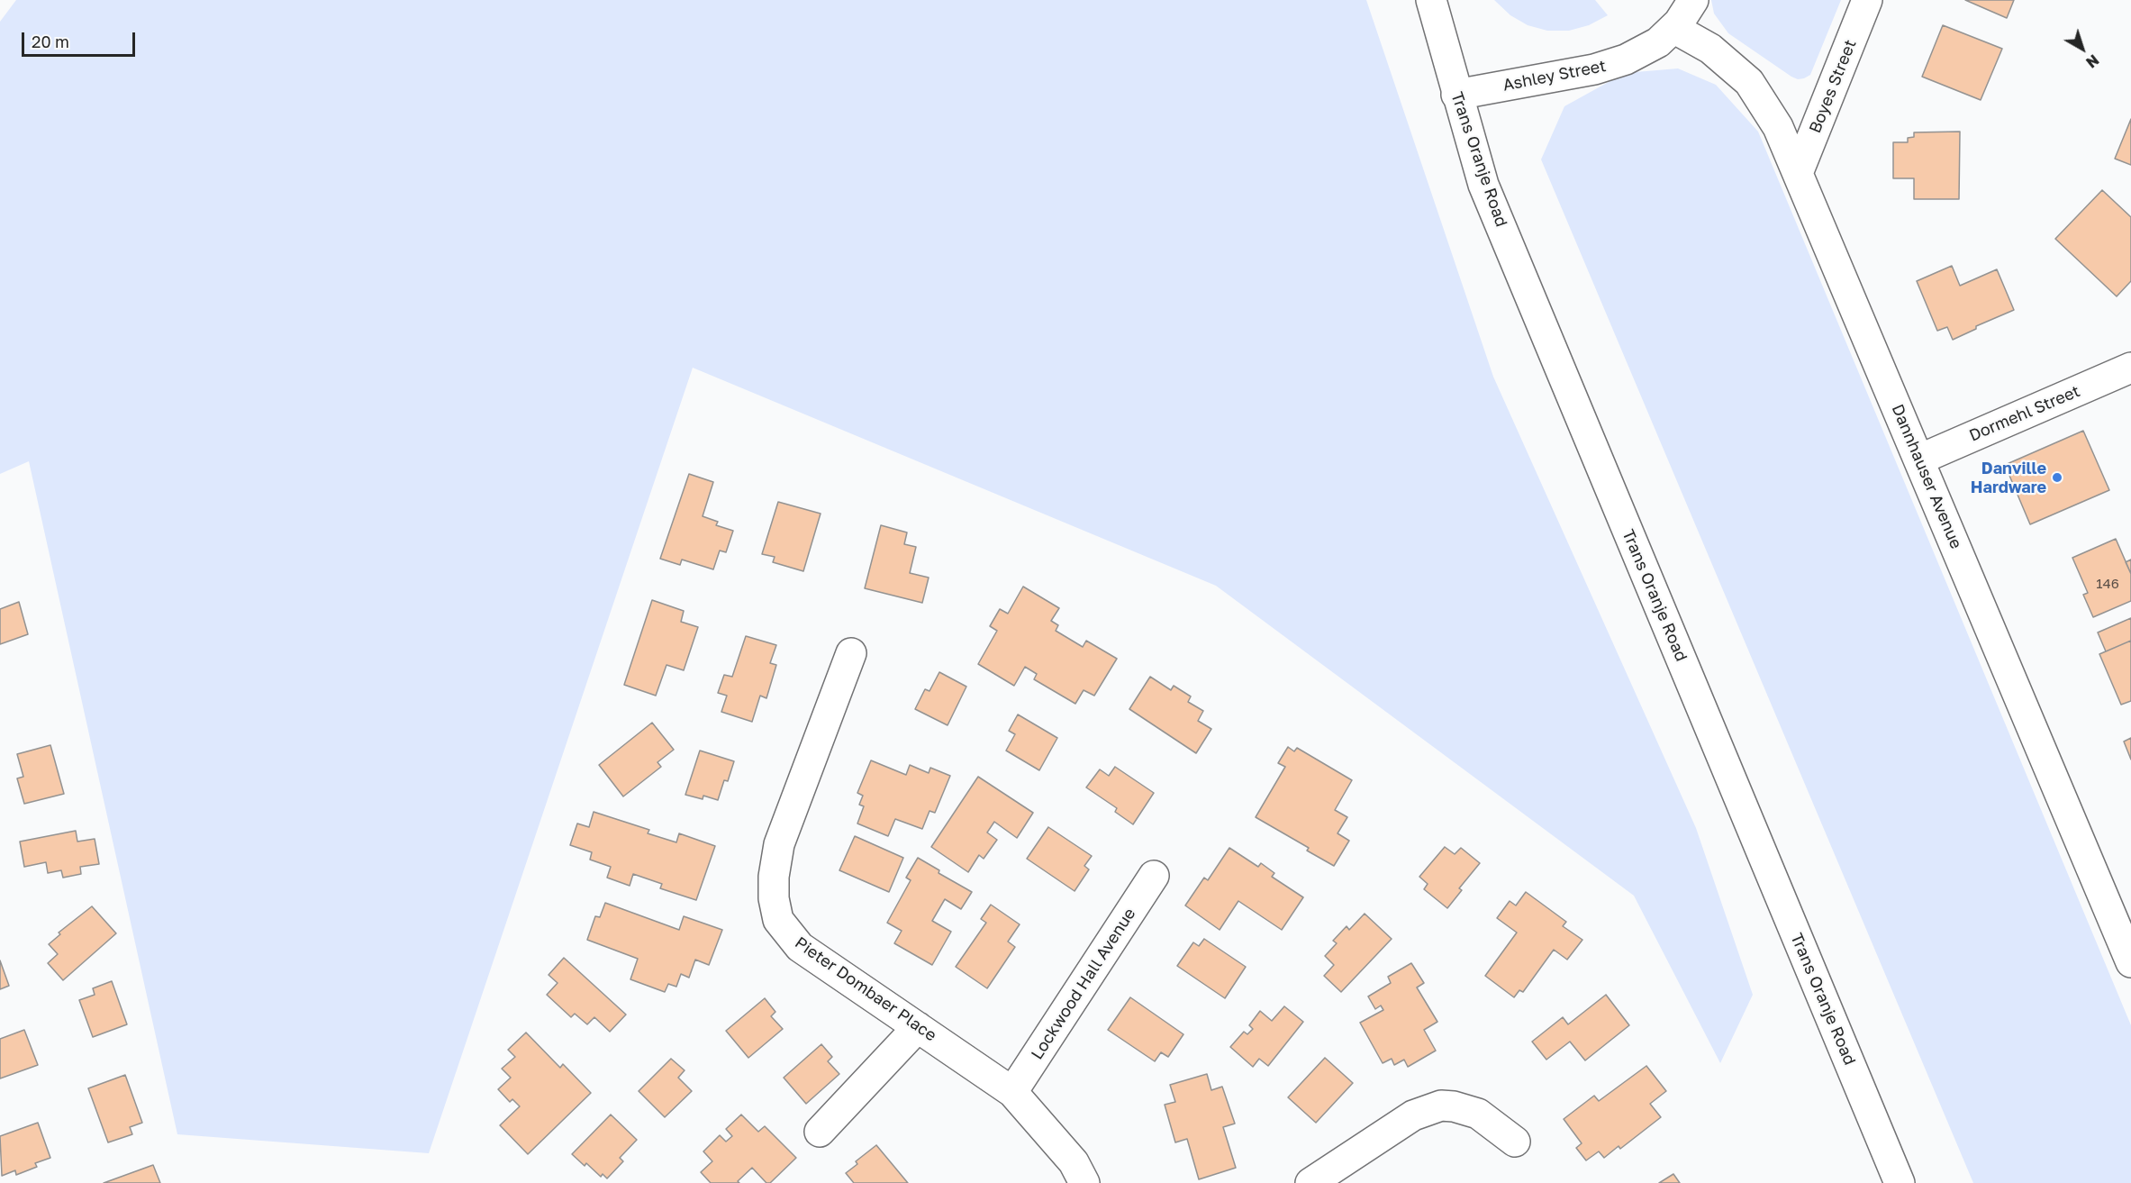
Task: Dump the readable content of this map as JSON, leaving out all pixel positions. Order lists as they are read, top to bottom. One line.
{"streets":{"street":["Ashley Street","Boyes Street","Trans Oranje Road","Dormehl Street","Dannhauser Avenue","Lockwood Hall Avenue","Pieter Dombaer Place"]},"crossings":[["Ashley Street","Trans Oranje Road"],["Ashley Street","Dannhauser Avenue"],["Boyes Street","Dannhauser Avenue"],["Dormehl Street","Dannhauser Avenue"],["Lockwood Hall Avenue","Pieter Dombaer Place"]],"places":["Danville Hardware"],"house_numbers":["146"],"scale_bar":"20 m","north":"bottom right"}
